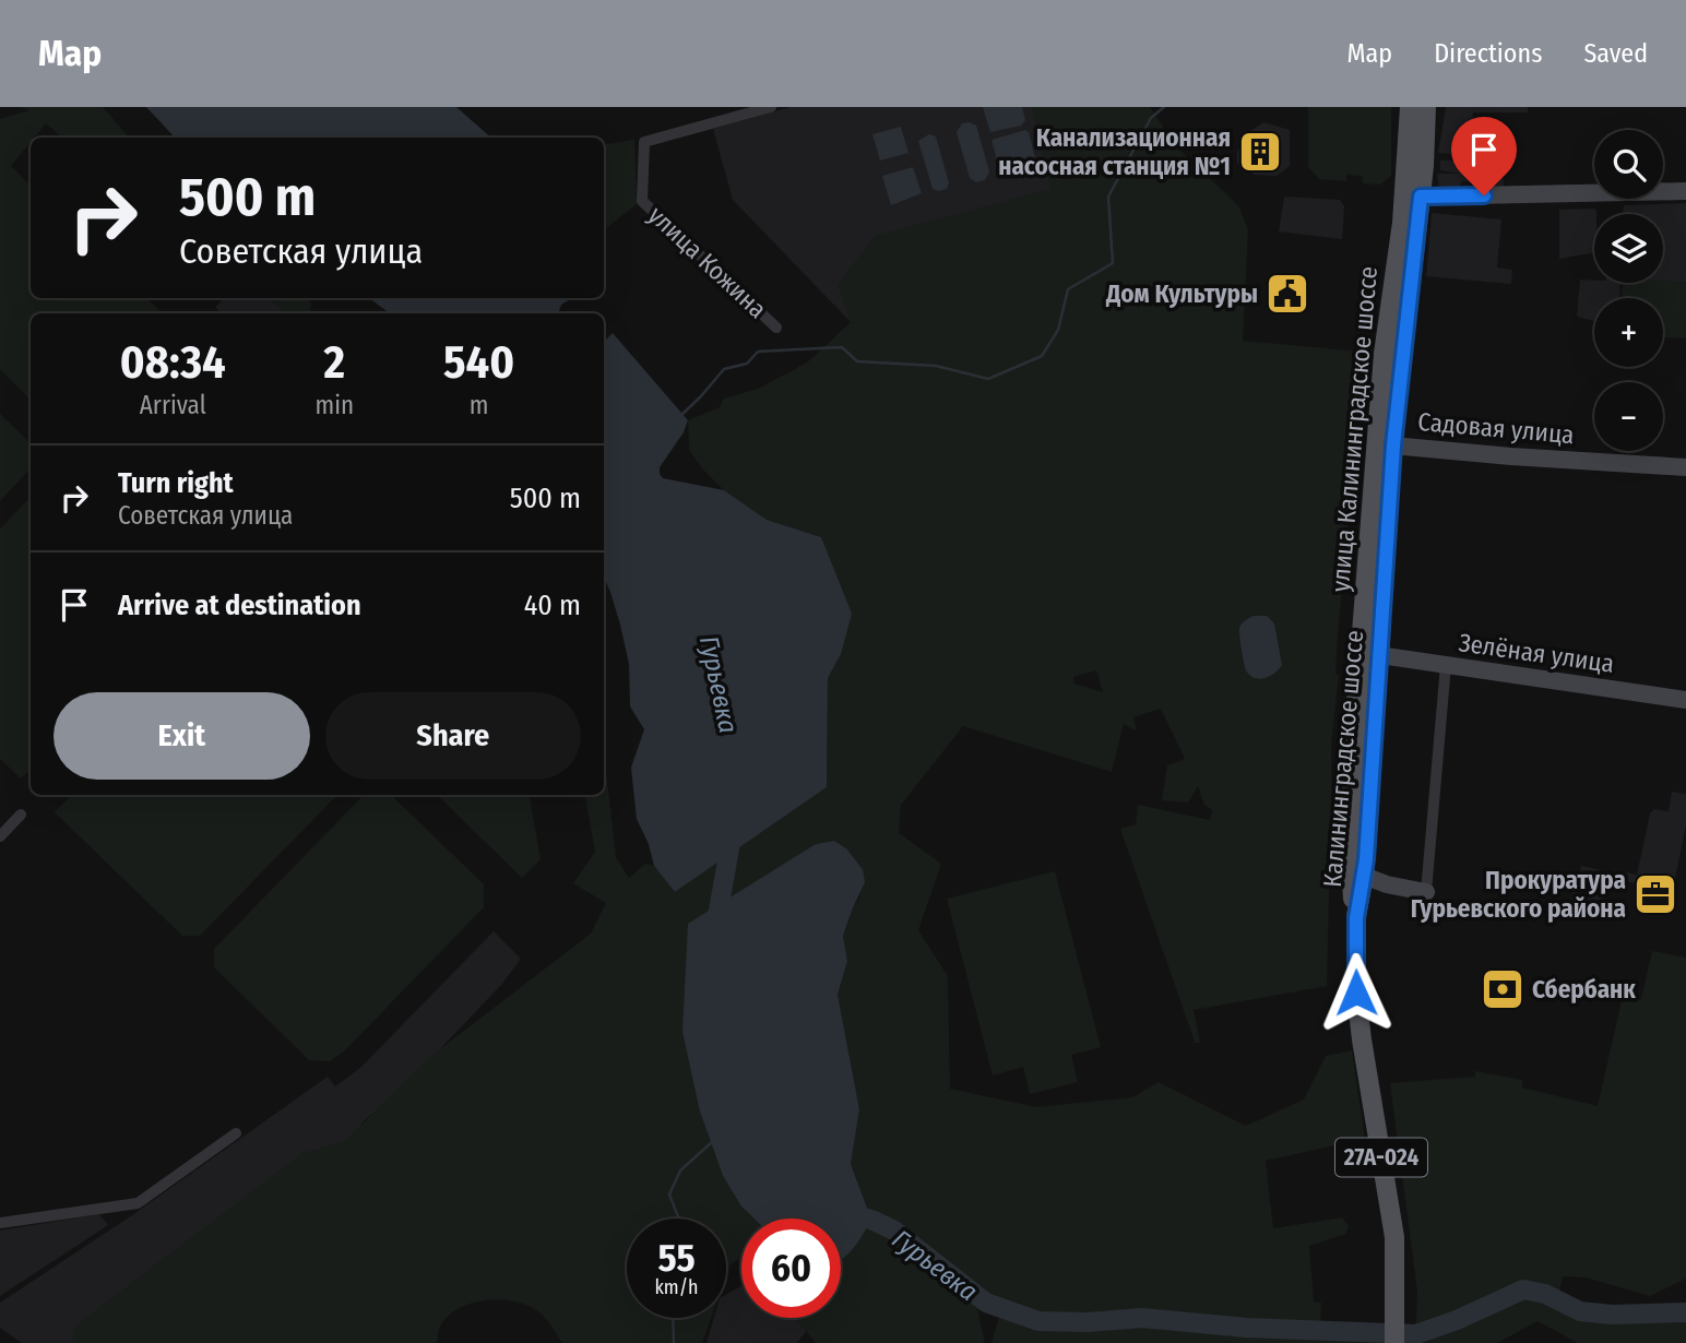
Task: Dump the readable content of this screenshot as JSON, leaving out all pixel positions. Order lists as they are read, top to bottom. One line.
{"streets":{"main road":["улица Калининградское шоссе","Калининградское шоссе","27А-024"],"street":["улица Кожина","Садовая улица","Зелёная улица"]},"crossings":[["Садовая улица","Калининградское шоссе"],["улица Калининградское шоссе","Калининградское шоссе"],["Зелёная улица","Калининградское шоссе"]],"water":["Гурьевка"],"places":{"building":["Канализационная насосная станция №1"],"public building":["Дом Культуры"],"office":["Прокуратура Гурьевского района"],"bank":["Сбербанк"]},"page":{"header":"Map","nav":["Map","Directions","Saved"],"map_buttons":["+","−"],"turn":["500 m","Советская улица"],"eta":["08:34","Arrival","2","min","540","m"],"list":[{"name":"Turn right","note":"Советская улица","value":"500 m"},{"name":"Arrive at destination","value":"40 m"}],"buttons":["Exit","Share"],"speed":"55 km/h","limit":"60"}}
